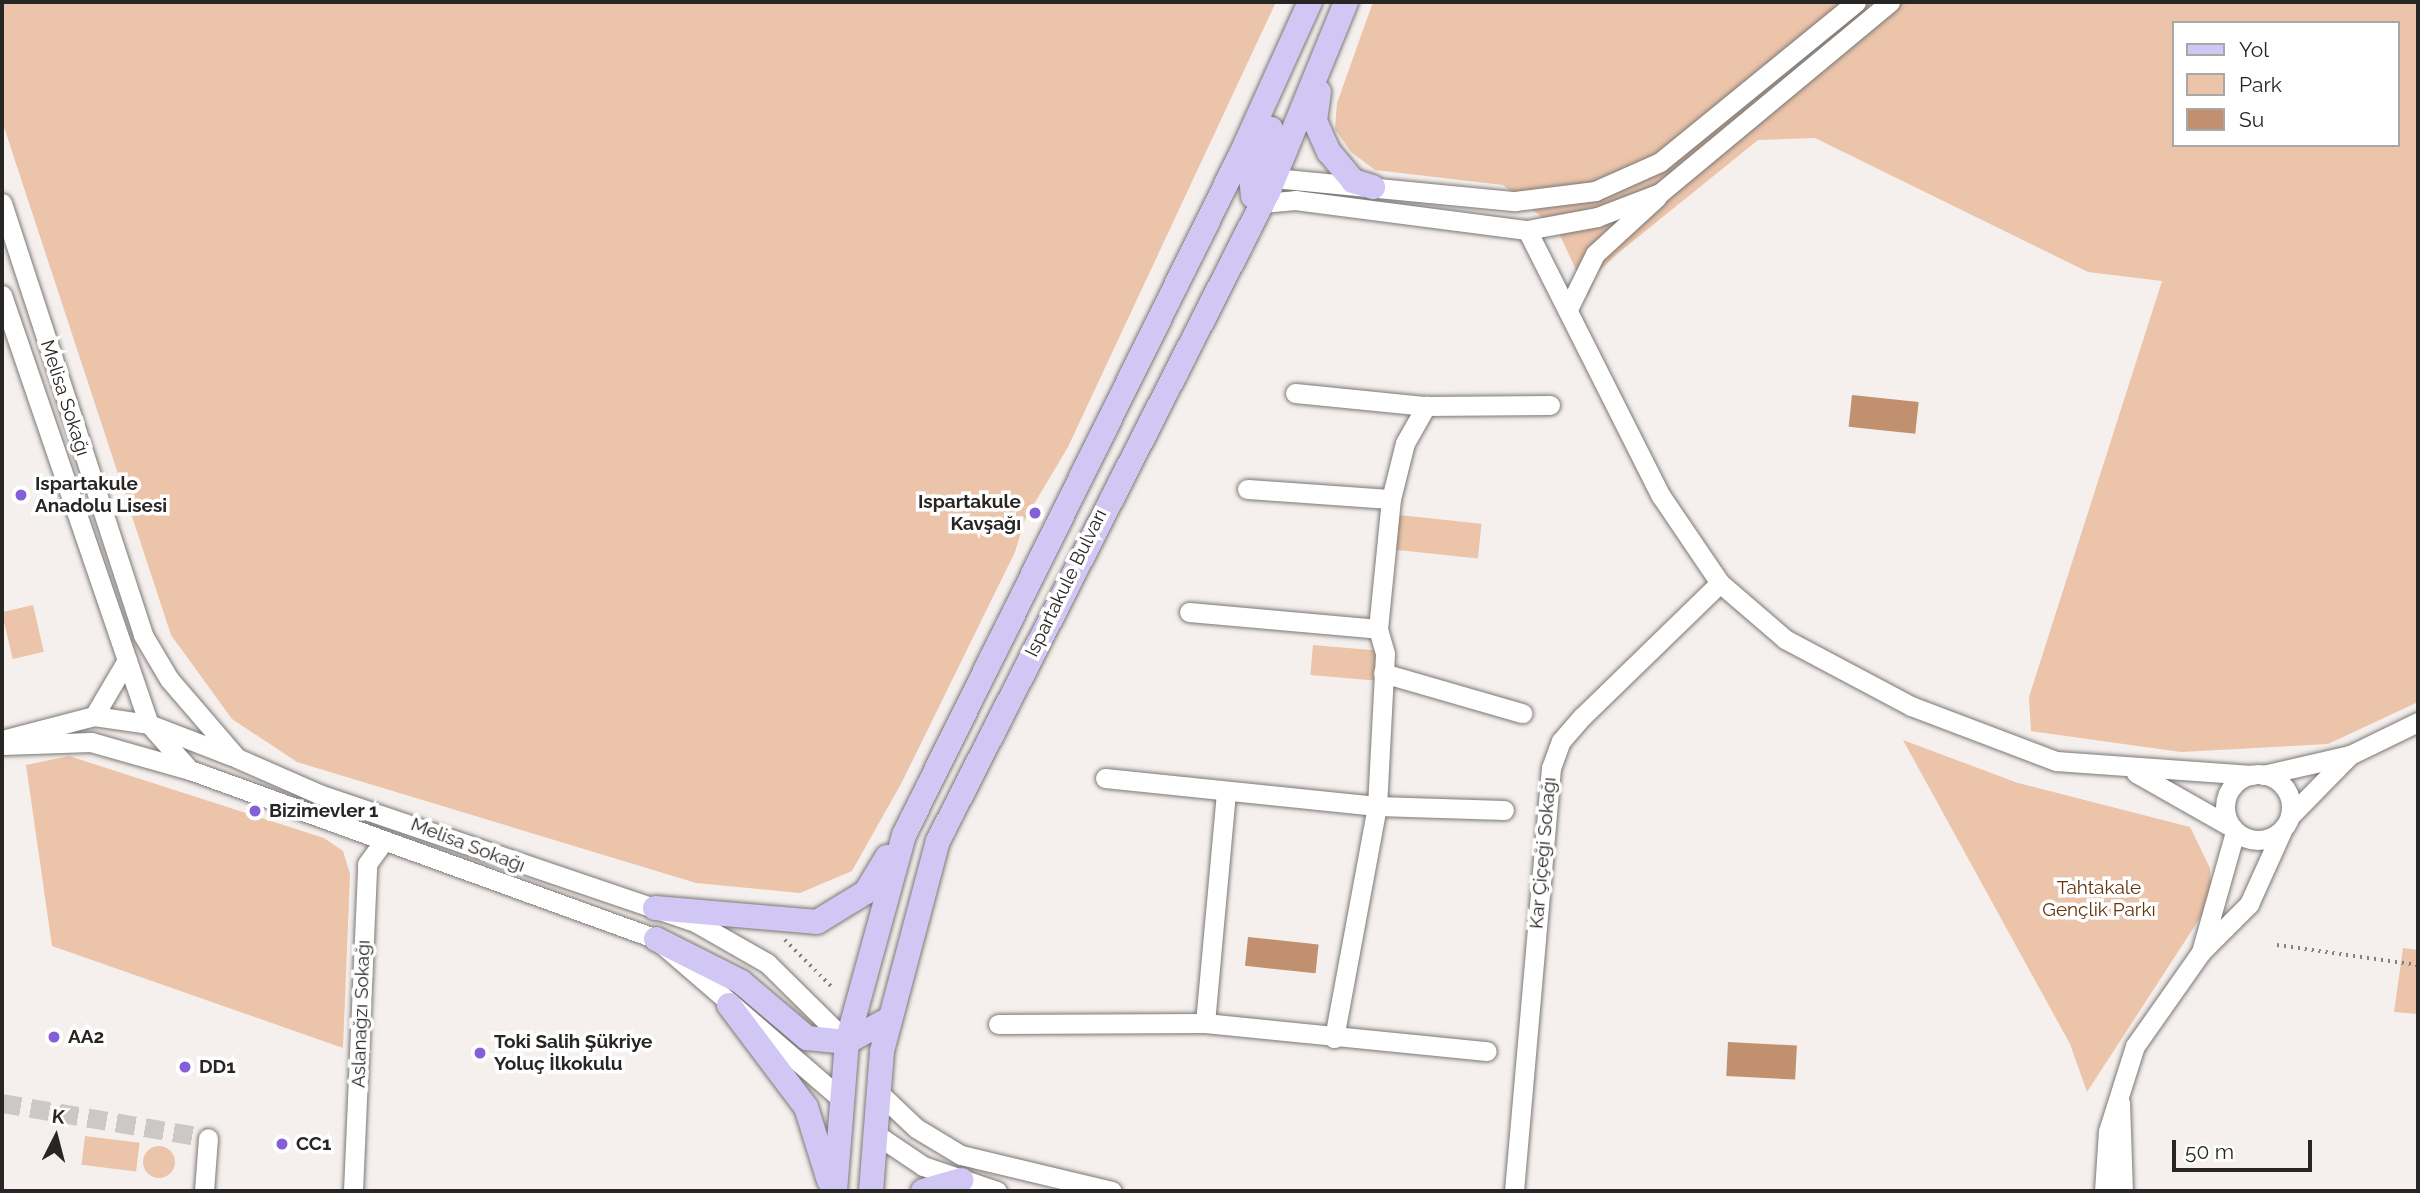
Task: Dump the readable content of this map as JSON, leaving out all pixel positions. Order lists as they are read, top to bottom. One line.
{"streets":{"main road":["Ispartakule Bulvarı"],"street":["Melisa Sokağı","Kar Çiçeği Sokağı","Aslanağzı Sokağı"]},"crossings":[["Melisa Sokağı","Ispartakule Bulvarı"],["Melisa Sokağı","Aslanağzı Sokağı"]],"parks":["Tahtakale Gençlik Parkı"],"places":["Ispartakule Anadolu Lisesi","Ispartakule Kavşağı","Bizimevler 1","AA2","Toki Salih Şükriye Yoluç İlkokulu","DD1","CC1"],"legend":["Yol","Park","Su"],"scale_bar":"50 m","north":"top"}
